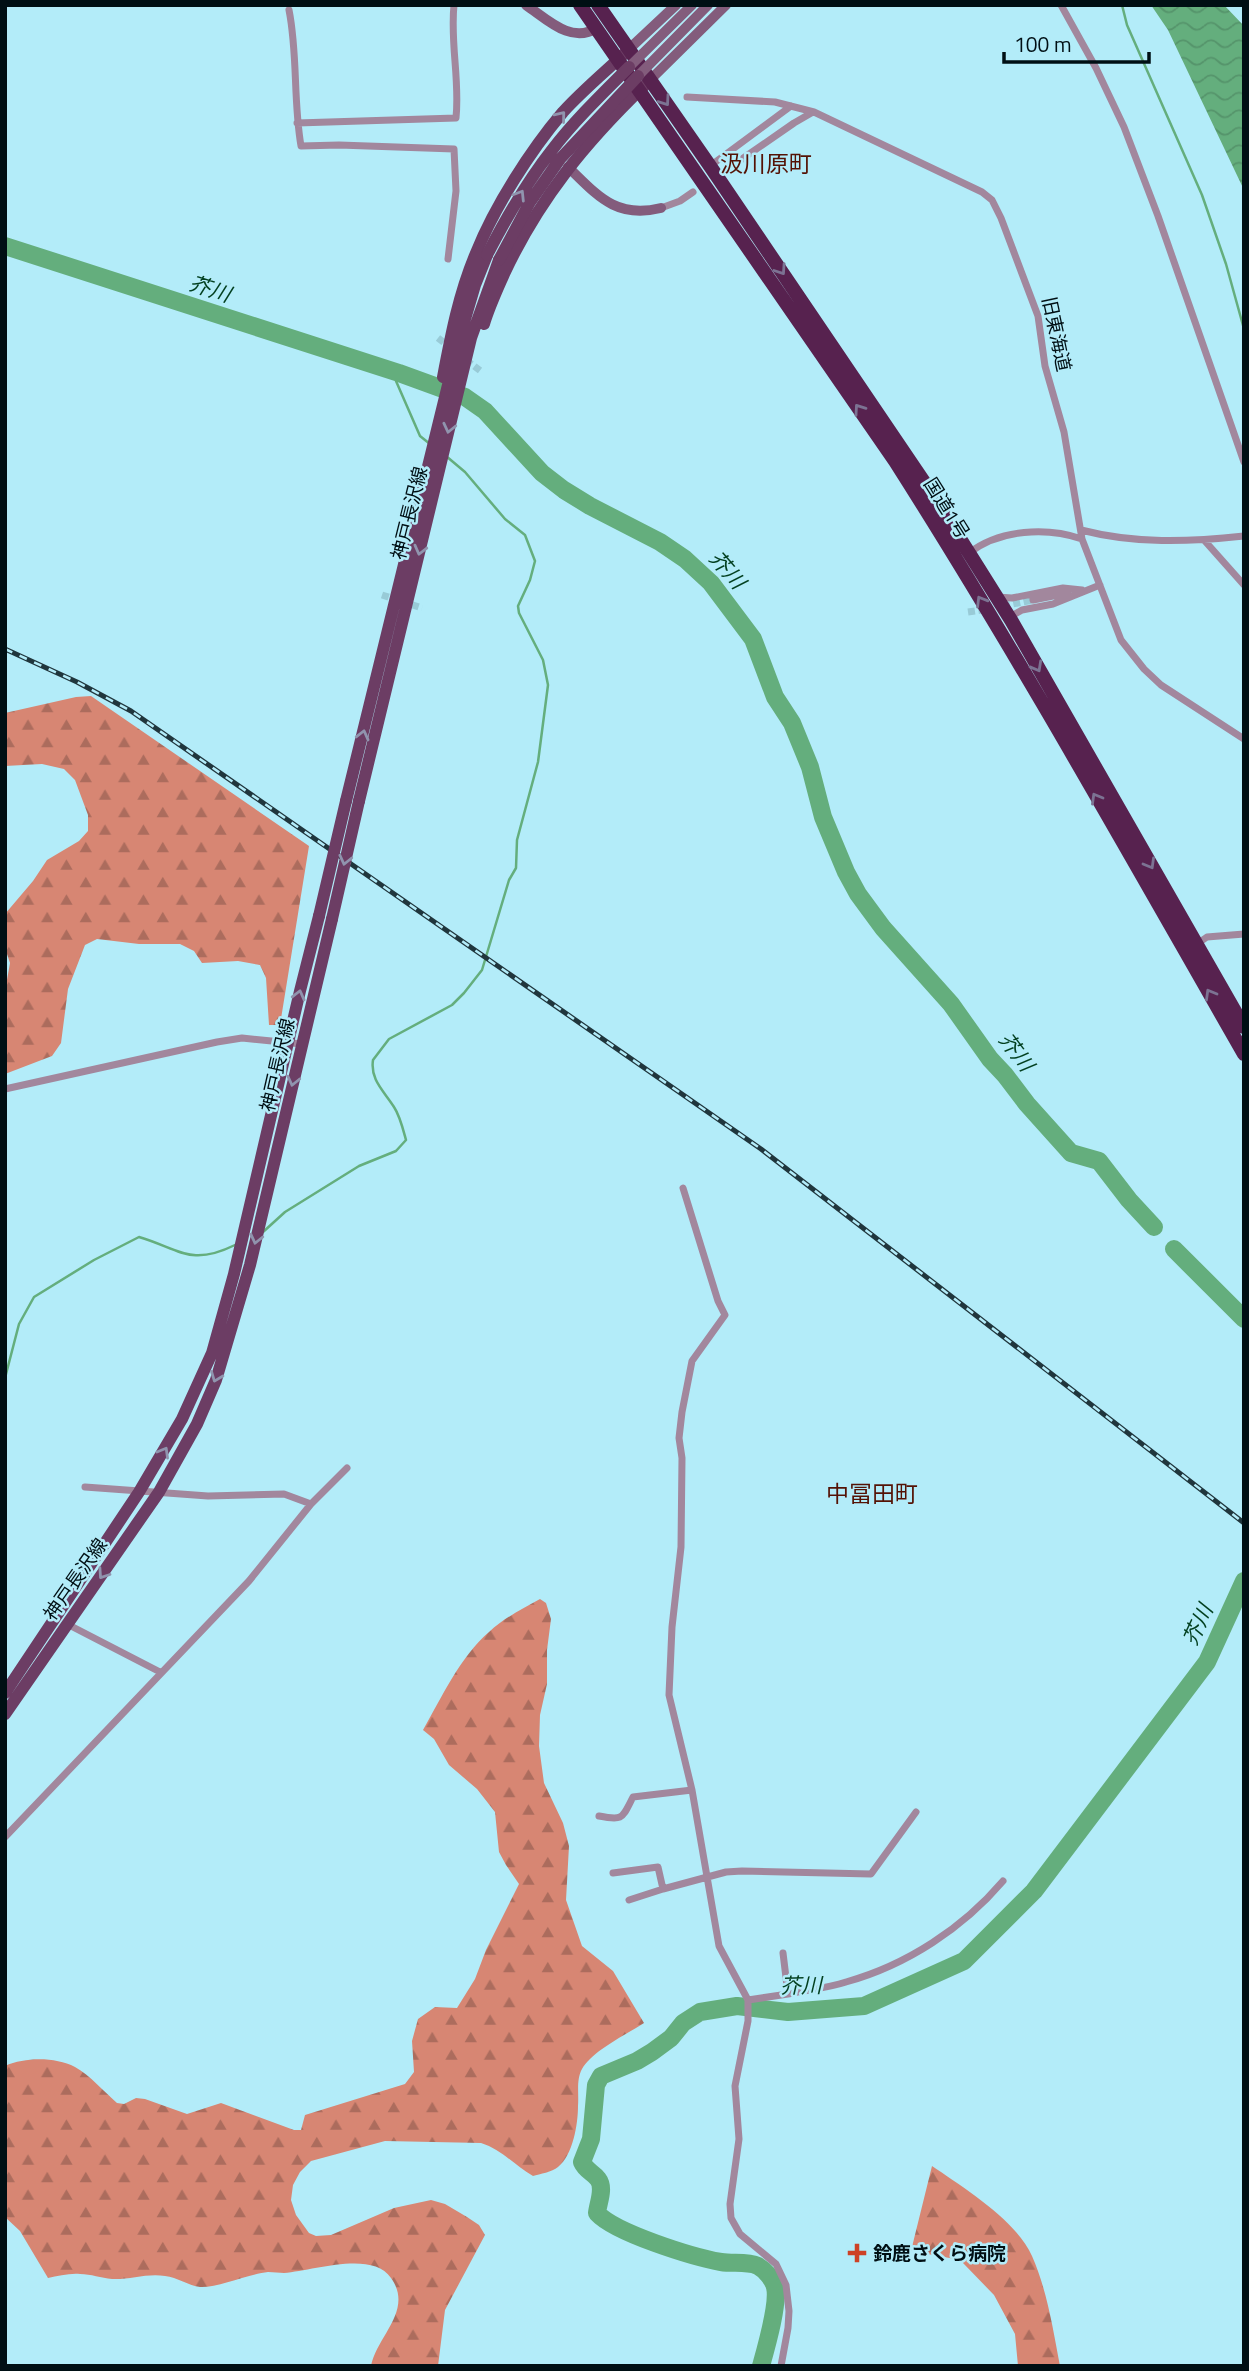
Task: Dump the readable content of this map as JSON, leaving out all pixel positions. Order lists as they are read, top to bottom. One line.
{"streets":{"highway":["国道1号"],"main road":["神戸長沢線"],"street":["旧東海道"]},"crossings":[["国道1号","神戸長沢線"]],"districts":["汲川原町","中冨田町"],"water":["芥川"],"places":{"health":["鈴鹿さくら病院"]},"scale_bar":"100 m"}
